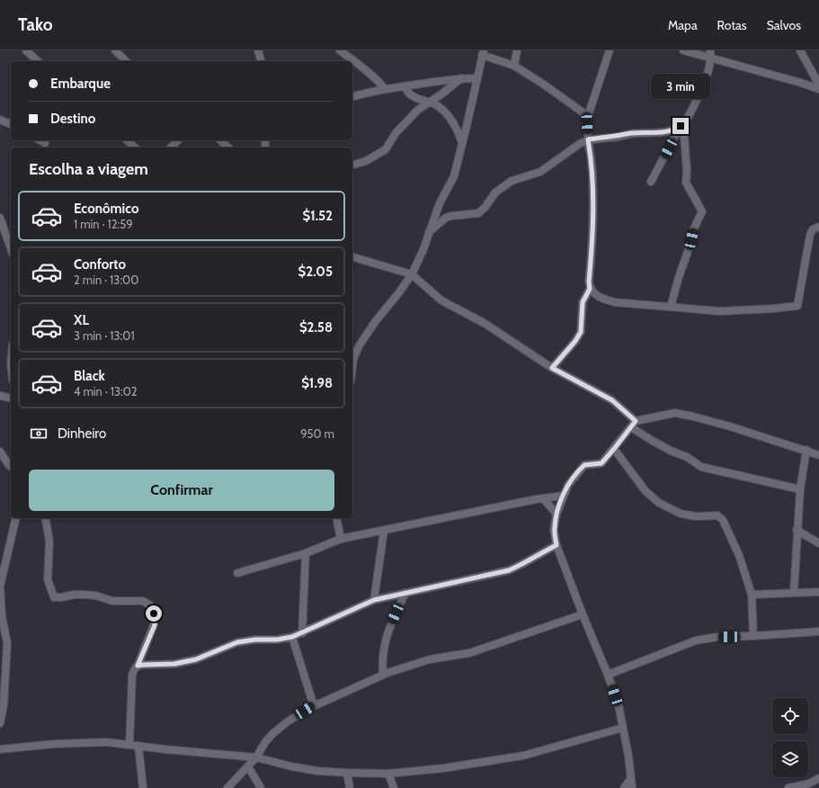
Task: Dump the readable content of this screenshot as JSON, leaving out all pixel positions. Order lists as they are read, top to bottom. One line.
{"page":{"header":"Tako","nav":["Mapa","Rotas","Salvos"],"banner":["Embarque","Destino"],"bubble":"3 min","heading":"Escolha a viagem","list":[{"name":"Econômico","note":"1 min · 12:59","value":"$1.52"},{"name":"Conforto","note":"2 min · 13:00","value":"$2.05"},{"name":"XL","note":"3 min · 13:01","value":"$2.58"},{"name":"Black","note":"4 min · 13:02","value":"$1.98"}],"pay":["Dinheiro","950 m"],"buttons":"Confirmar"}}
